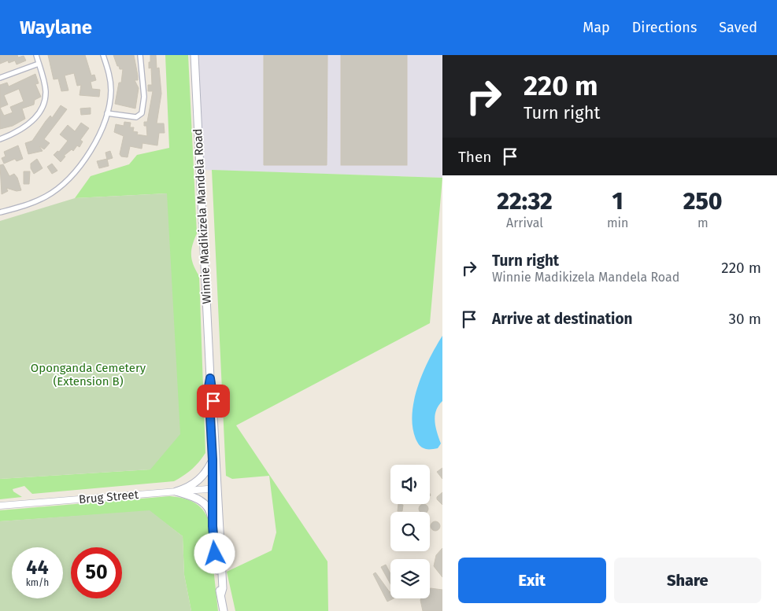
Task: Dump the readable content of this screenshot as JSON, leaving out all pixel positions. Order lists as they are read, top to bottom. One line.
{"streets":{"main road":["Winnie Madikizela Mandela Road"],"street":["Brug Street"]},"crossings":[["Winnie Madikizela Mandela Road","Brug Street"]],"parks":["Oponganda Cemetery (Extension B)"],"page":{"header":"Waylane","nav":["Map","Directions","Saved"],"turn":["220 m","Turn right"],"then":"Then","eta":["22:32","Arrival","1","min","250","m"],"list":[{"name":"Turn right","note":"Winnie Madikizela Mandela Road","value":"220 m"},{"name":"Arrive at destination","value":"30 m"}],"speed":"44 km/h","limit":"50","buttons":["Exit","Share"]}}
